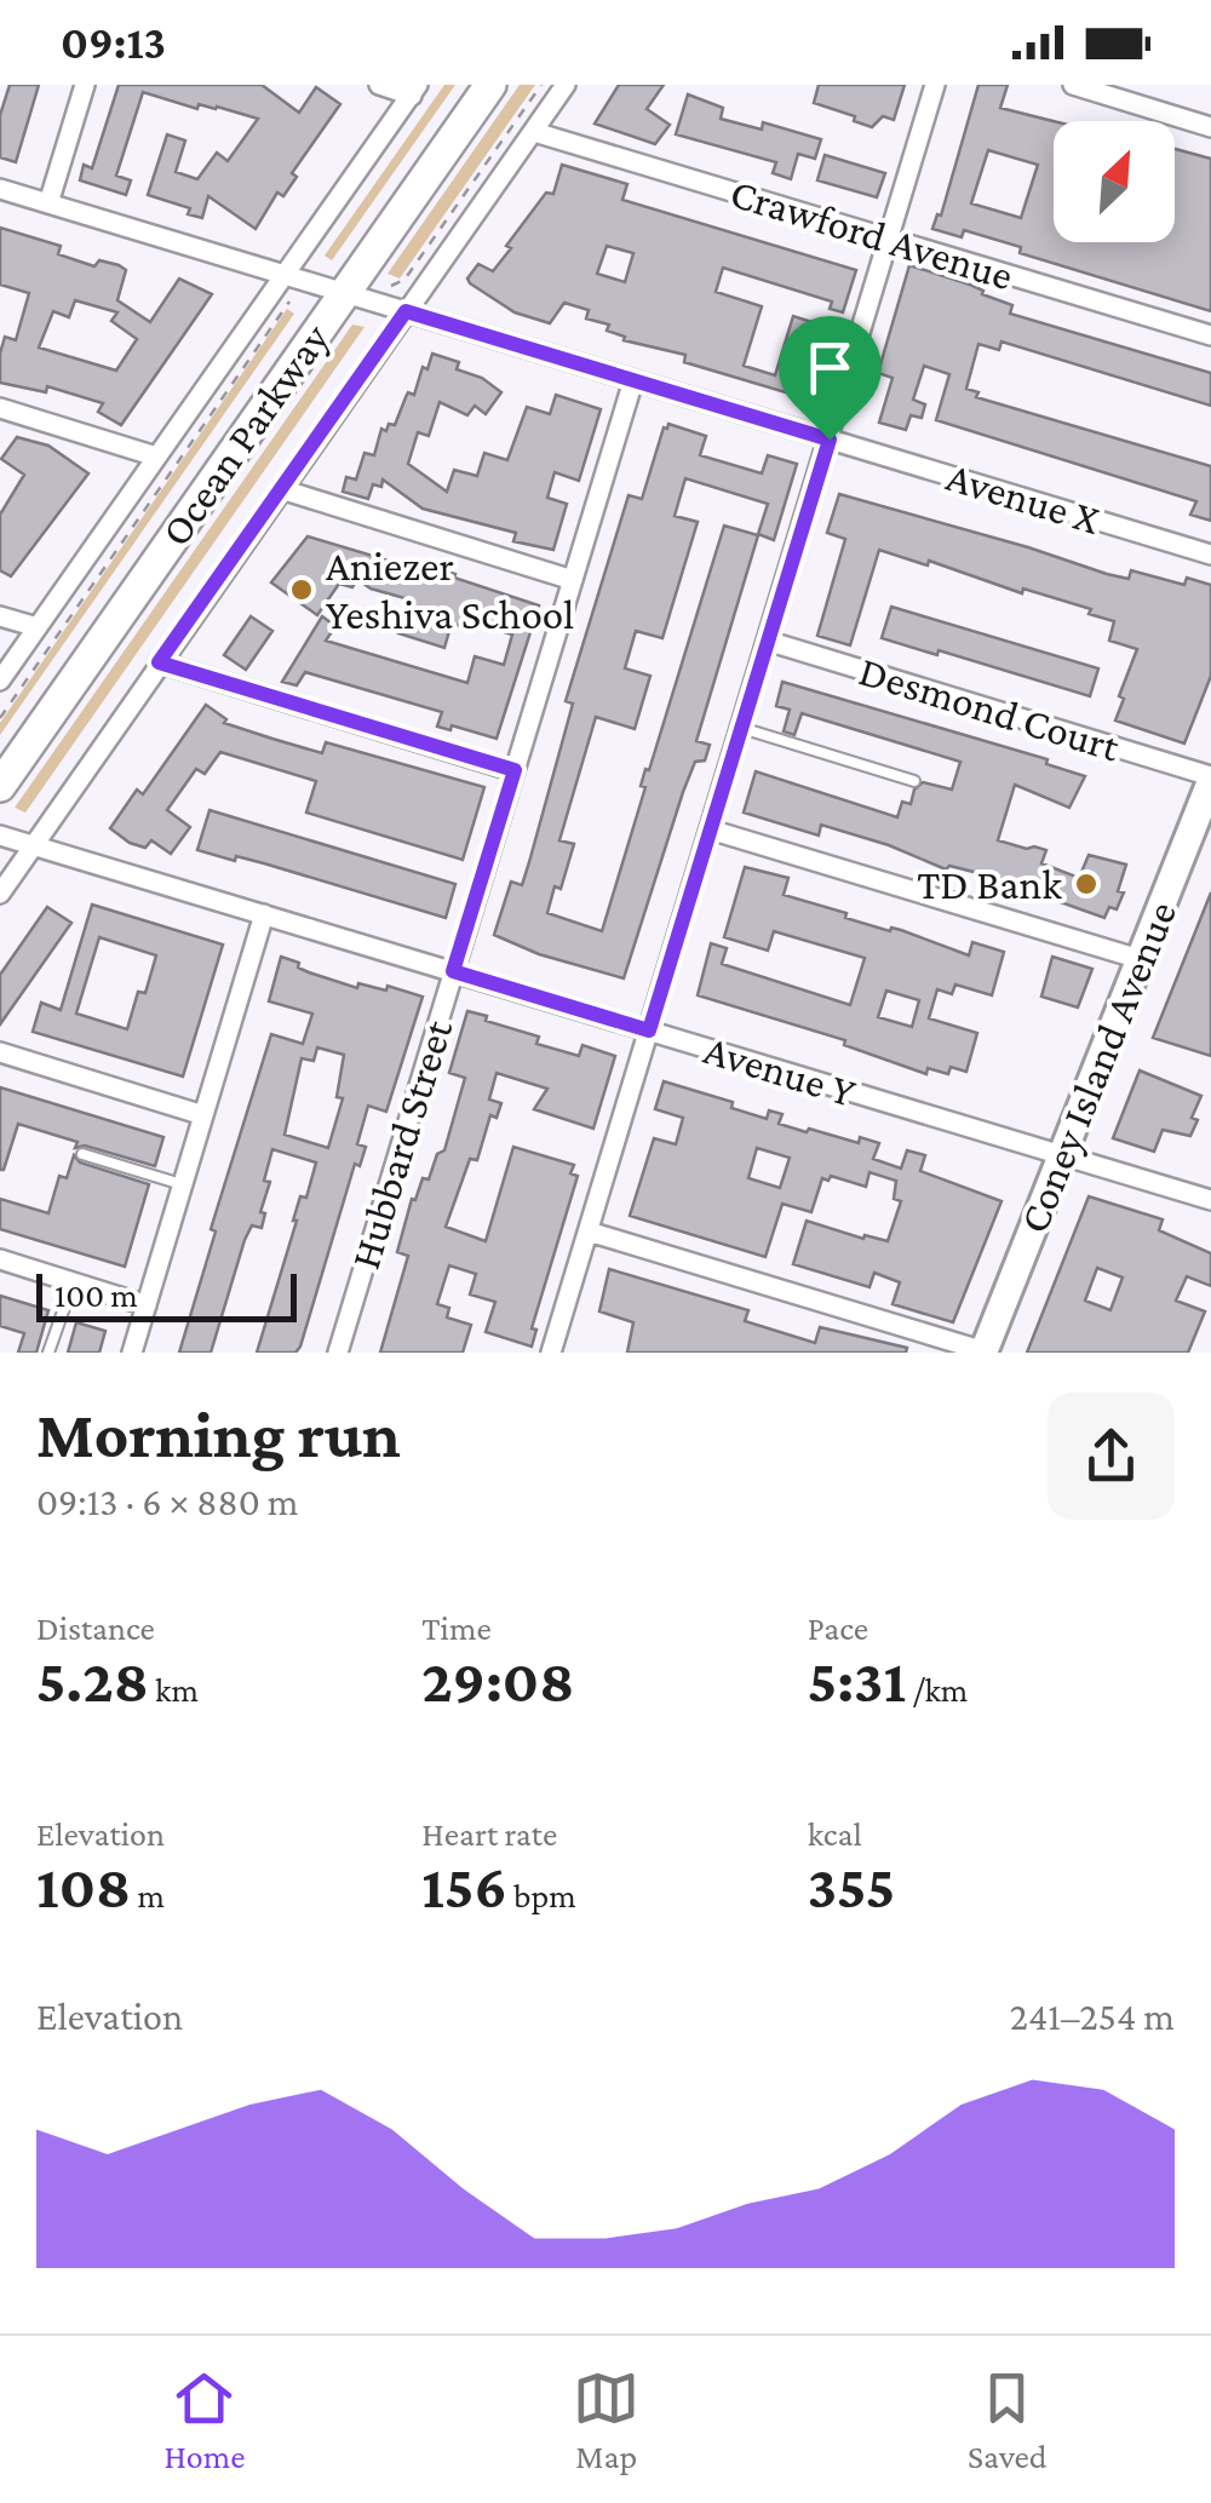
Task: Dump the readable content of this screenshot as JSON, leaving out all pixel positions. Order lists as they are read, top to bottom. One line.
{"streets":{"main road":["Ocean Parkway","Coney Island Avenue"],"street":["Crawford Avenue","Avenue X","Desmond Court","Avenue Y","Hubbard Street"]},"crossings":[["Crawford Avenue","Ocean Parkway"],["Ocean Parkway","Avenue X"],["Ocean Parkway","Avenue Y"],["Avenue X","Hubbard Street"],["Desmond Court","Coney Island Avenue"],["Coney Island Avenue","Avenue Y"],["Avenue Y","Hubbard Street"]],"places":["Aniezer Yeshiva School","TD Bank"],"scale_bar":"100 m","north":"top right","page":{"status":"09:13","scale":"100 m","heading":["Morning run","09:13 · 6 × 880 m"],"stats":[["Distance","5.28 km"],["Time","29:08"],["Pace","5:31 /km"],["Elevation","108 m"],["Heart rate","156 bpm"],["kcal","355"]],"chart":["Elevation","241–254 m"],"tabs":["Home","Map","Saved"]}}
